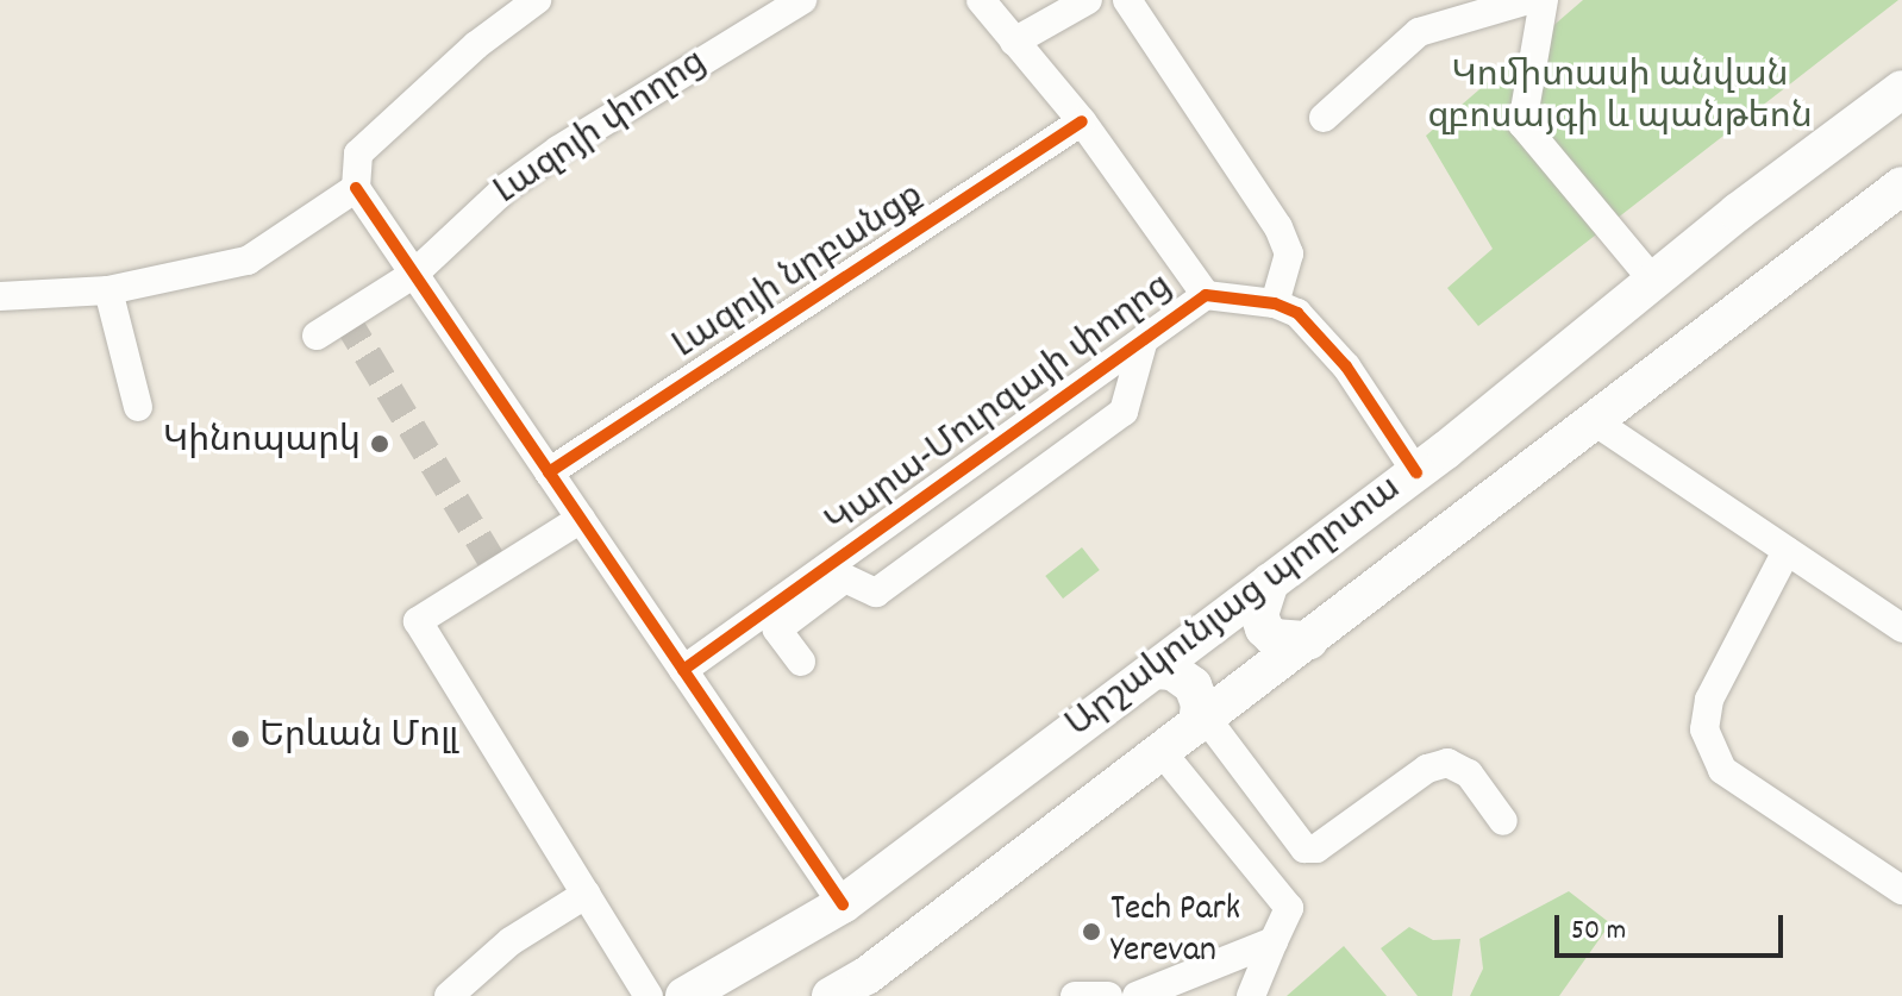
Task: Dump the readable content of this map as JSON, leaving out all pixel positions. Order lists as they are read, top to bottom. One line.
{"streets":{"main road":["Արշակունյաց պողոտա"],"street":["Լազոյի փողոց","Լազոյի նրբանցք","Կարա-Մուրզայի փողոց"]},"crossings":[["Կարա-Մուրզայի փողոց","Արշակունյաց պողոտա"]],"parks":["Կոմիտասի անվան զբոսայգի և պանթեոն"],"places":["Կինոպարկ","Երևան Մոլլ","Tech Park Yerevan"],"scale_bar":"50 m"}
